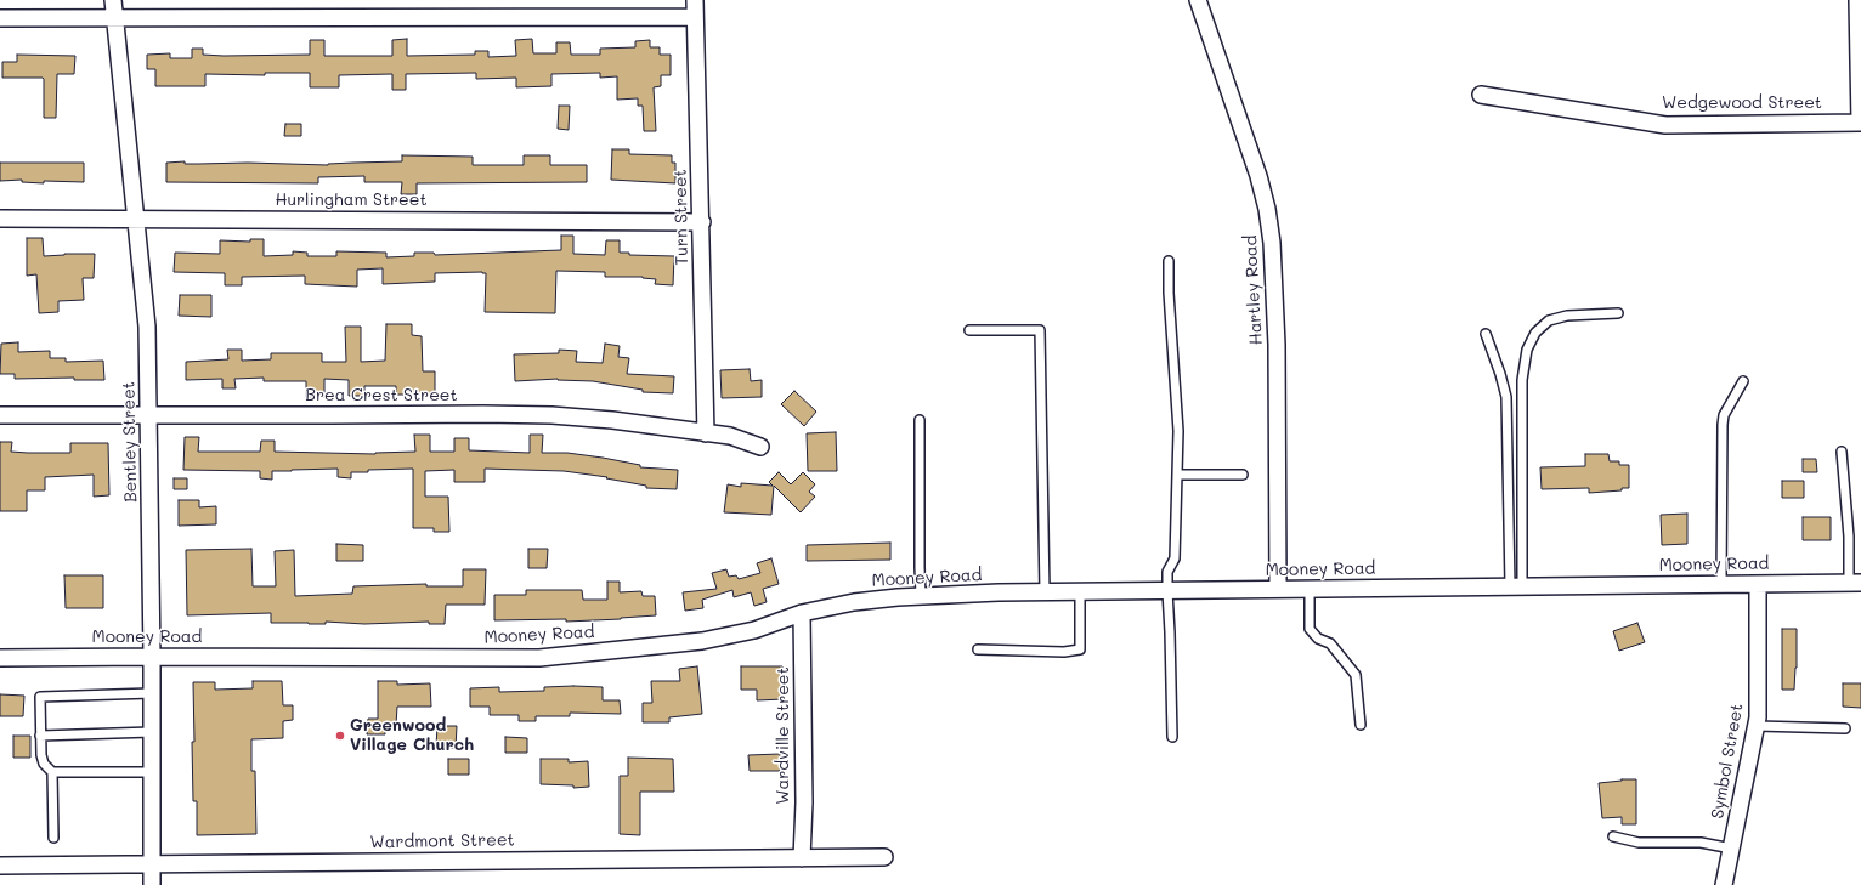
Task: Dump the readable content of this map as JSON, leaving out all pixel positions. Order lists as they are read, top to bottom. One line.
{"streets":{"street":["Wedgewood Street","Hurlingham Street","Turn Street","Hartley Road","Brea Crest Street","Bentley Street","Mooney Road","Wardville Street","Symbol Street","Wardmont Street"]},"crossings":[["Hurlingham Street","Turn Street"],["Hurlingham Street","Bentley Street"],["Turn Street","Brea Crest Street"],["Hartley Road","Mooney Road"],["Brea Crest Street","Bentley Street"],["Bentley Street","Mooney Road"],["Bentley Street","Wardmont Street"],["Mooney Road","Wardville Street"],["Mooney Road","Symbol Street"],["Wardville Street","Wardmont Street"]],"places":["Greenwood Village Church"]}
